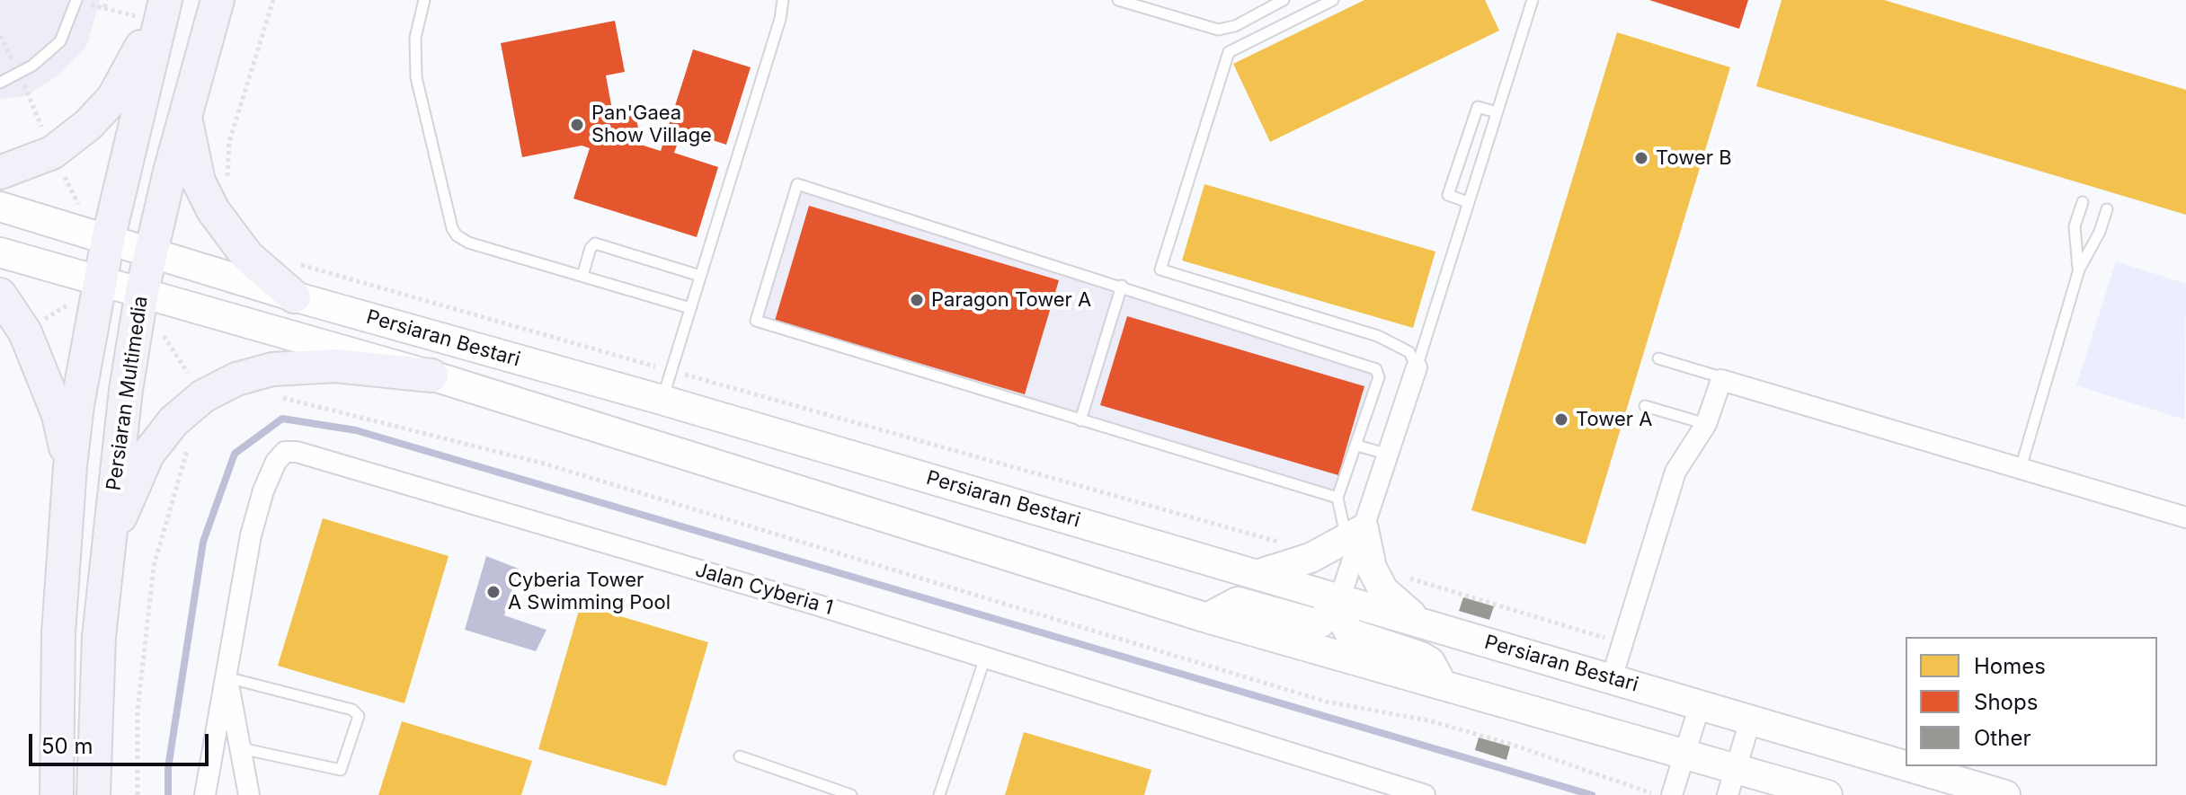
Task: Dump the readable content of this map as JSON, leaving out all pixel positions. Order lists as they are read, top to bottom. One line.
{"streets":{"main road":["Persiaran Bestari","Persiaran Multimedia"],"street":["Jalan Cyberia 1"]},"crossings":[["Persiaran Bestari","Persiaran Multimedia"]],"places":["Pan'Gaea Show Village","Tower B","Paragon Tower A","Tower A","Cyberia Tower A Swimming Pool"],"legend":["Homes","Shops","Other"],"scale_bar":"50 m"}
